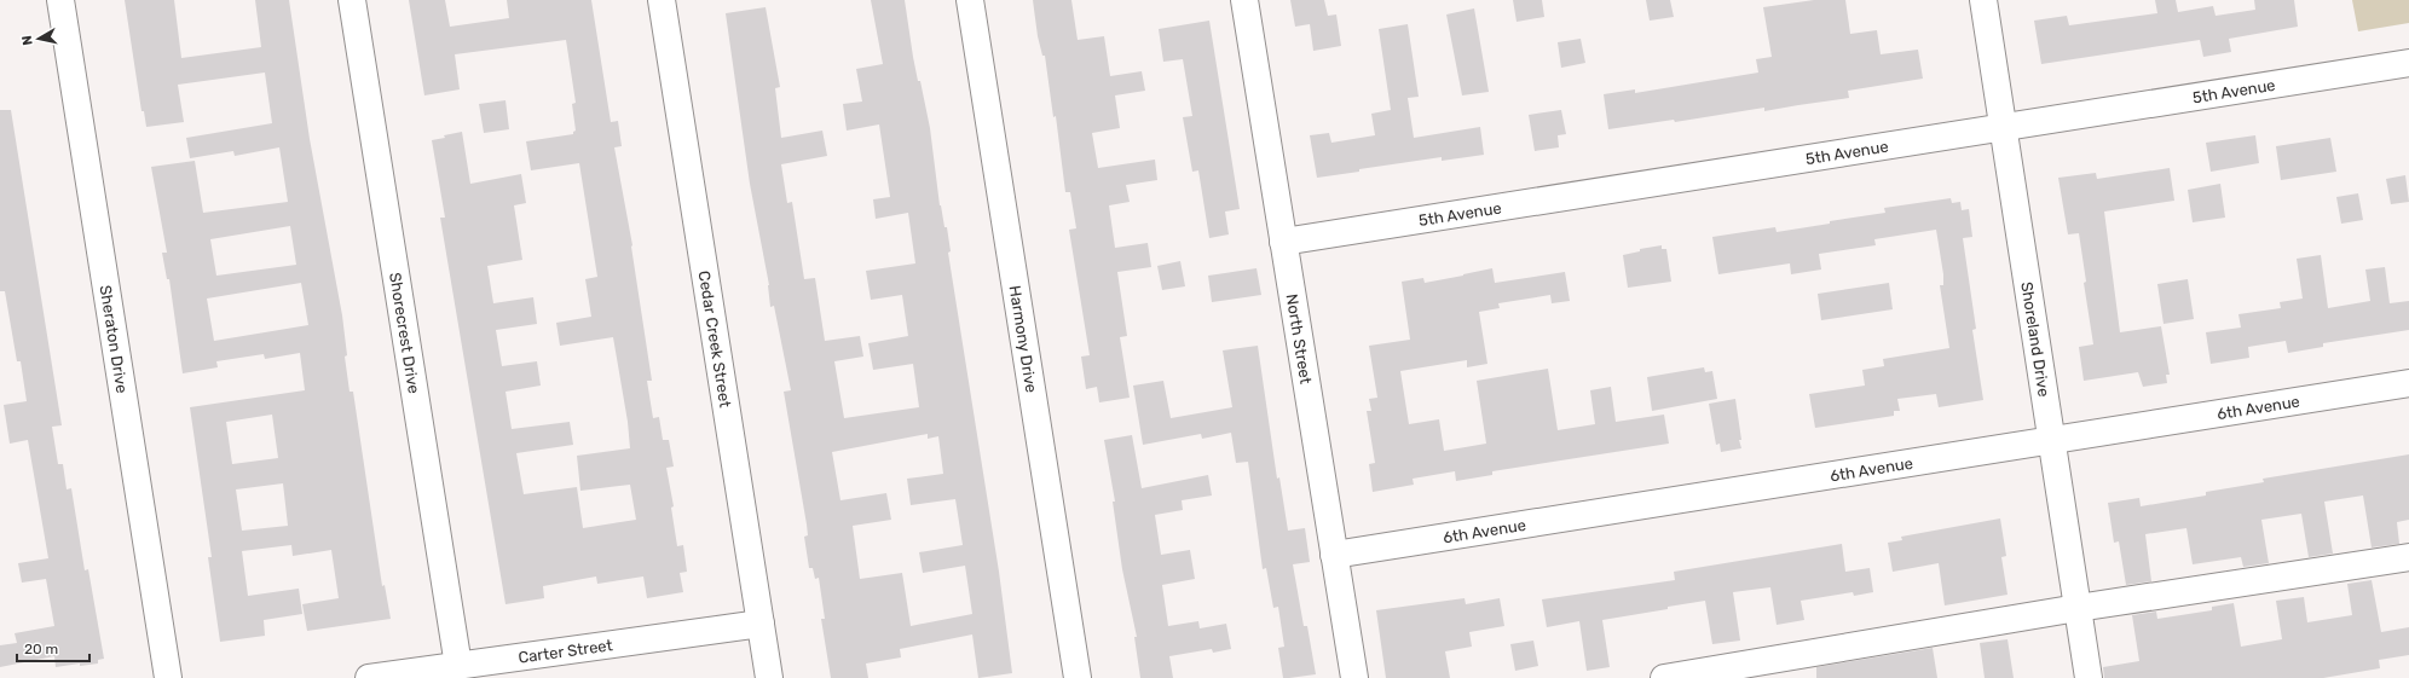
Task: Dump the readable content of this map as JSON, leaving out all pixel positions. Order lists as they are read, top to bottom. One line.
{"streets":{"street":["5th Avenue","Shorecrest Drive","Sheraton Drive","Harmony Drive","Cedar Creek Street","North Street","Shoreland Drive","6th Avenue","Carter Street"]},"crossings":[["5th Avenue","North Street"],["5th Avenue","Shoreland Drive"],["Shorecrest Drive","Carter Street"],["Cedar Creek Street","Carter Street"],["North Street","6th Avenue"],["Shoreland Drive","6th Avenue"]],"scale_bar":"20 m","north":"left"}
